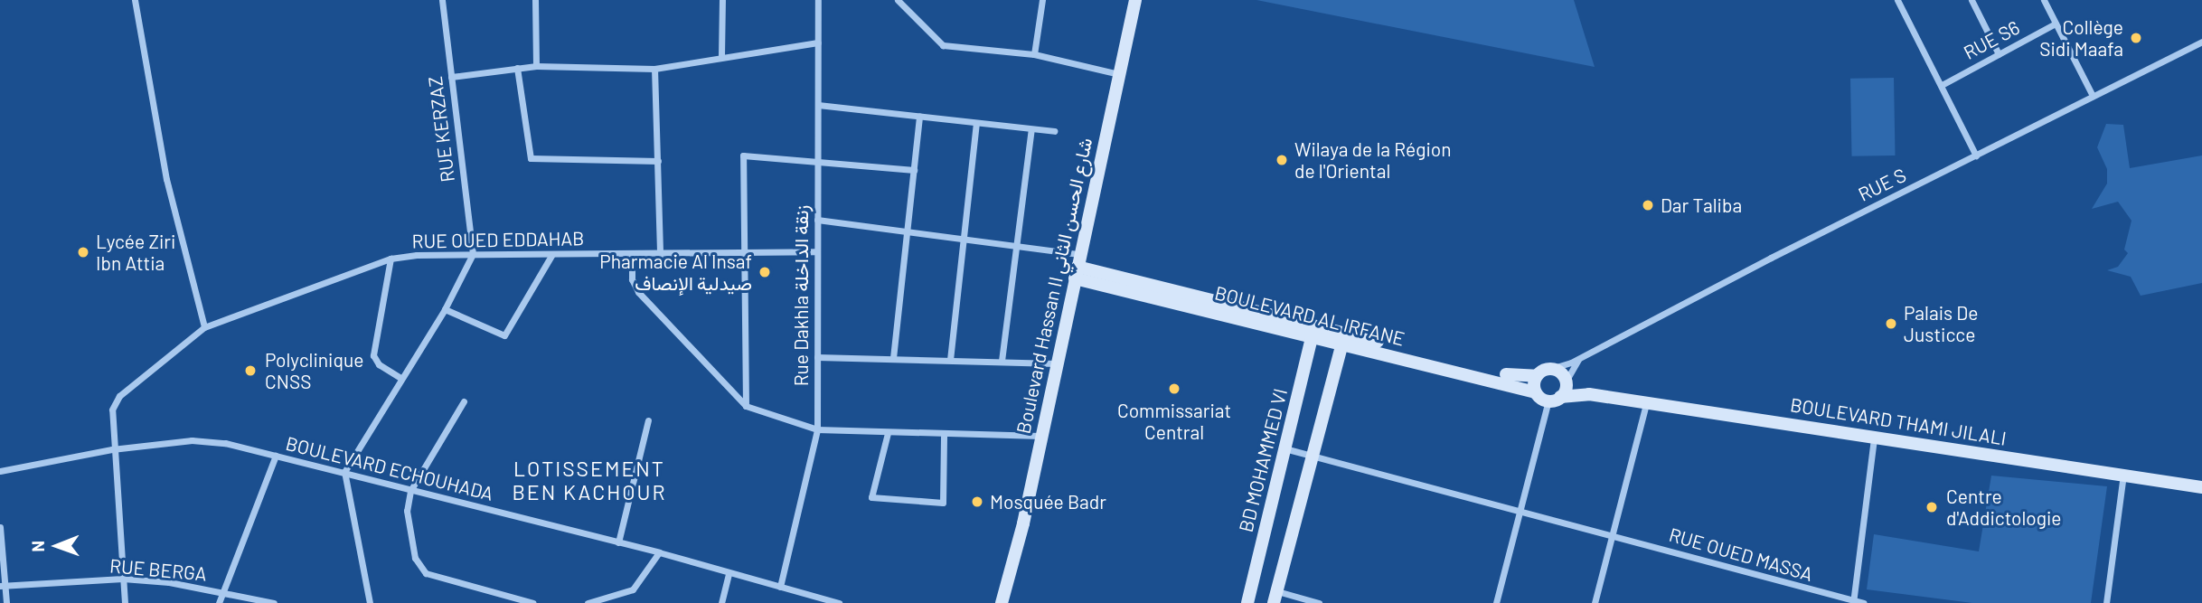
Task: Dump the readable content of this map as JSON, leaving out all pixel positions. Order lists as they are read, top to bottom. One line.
{"streets":{"street":["RUE S6","RUE KERZAZ","RUE S","RUE OUED EDDAHAB","Boulevard Hassan II شارع الحسن الثاني","Rue Dakhla زنقة الداخلة","BOULEVARD AL IRFANE","BOULEVARD THAMI JILALI","BD MOHAMMED VI","BOULEVARD ECHOUHADA","RUE OUED MASSA","RUE BERGA"]},"crossings":[["RUE KERZAZ","RUE OUED EDDAHAB"],["RUE S","BOULEVARD AL IRFANE"],["RUE OUED EDDAHAB","Rue Dakhla زنقة الداخلة"],["RUE OUED EDDAHAB","BOULEVARD ECHOUHADA"],["RUE OUED EDDAHAB","RUE BERGA"],["Boulevard Hassan II شارع الحسن الثاني","BOULEVARD AL IRFANE"],["Rue Dakhla زنقة الداخلة","BOULEVARD ECHOUHADA"],["BOULEVARD AL IRFANE","BD MOHAMMED VI"],["BD MOHAMMED VI","RUE OUED MASSA"]],"districts":["LOTISSEMENT BEN KACHOUR"],"places":["Collège Sidi Maafa","Wilaya de la Région de l'Oriental","Dar Taliba","Lycée Ziri Ibn Attia","Pharmacie Al Insaf صيدلية الإنصاف","Palais De Justicce","Polyclinique CNSS","Commissariat Central","Mosquée Badr","Centre d'Addictologie"],"north":"left"}
